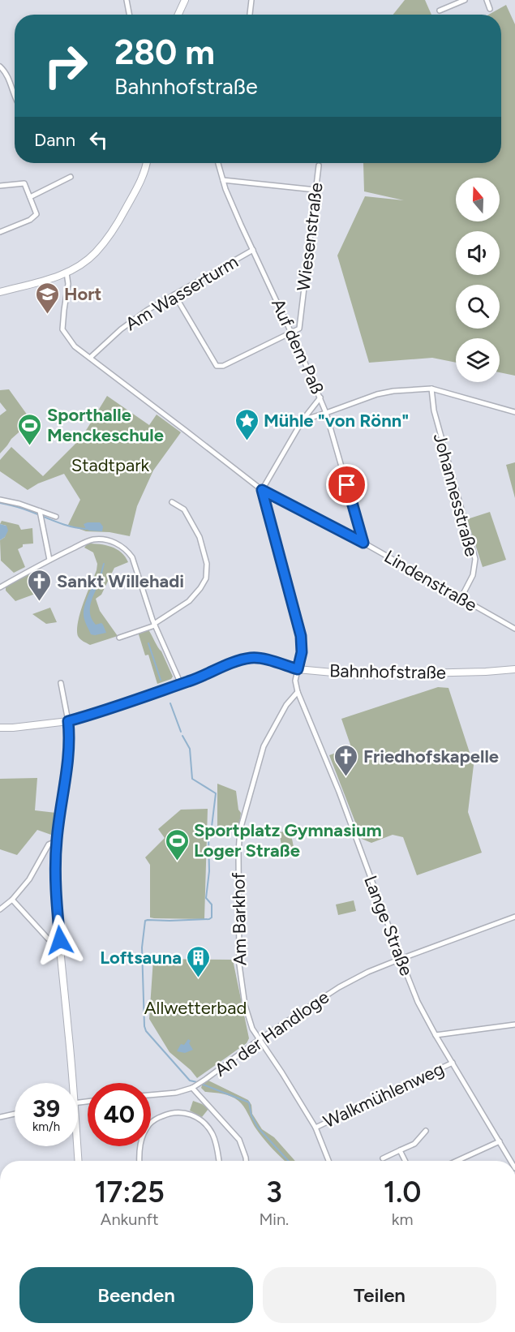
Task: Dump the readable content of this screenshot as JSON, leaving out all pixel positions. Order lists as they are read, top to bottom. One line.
{"streets":{"street":["Wiesenstraße","Am Wasserturm","Auf dem Paß","Johannesstraße","Lindenstraße","Bahnhofstraße","Am Barkhof","Lange Straße","An der Handloge","Walkmühlenweg"]},"crossings":[["Wiesenstraße","Auf dem Paß"],["Am Wasserturm","Auf dem Paß"],["Am Wasserturm","Lindenstraße"],["Auf dem Paß","Lindenstraße"],["Johannesstraße","Lindenstraße"],["Lindenstraße","Lange Straße"],["Bahnhofstraße","Lange Straße"],["Am Barkhof","Lange Straße"],["Am Barkhof","An der Handloge"],["Am Barkhof","Walkmühlenweg"],["Lange Straße","An der Handloge"],["Lange Straße","Walkmühlenweg"]],"parks":["Stadtpark","Allwetterbad"],"places":{"school or university":["Hort"],"place":["Mühle \"von Rönn\""],"sports":["Sporthalle Menckeschule","Sportplatz Gymnasium Loger Straße"],"church":["Sankt Willehadi","Friedhofskapelle"],"building":["Loftsauna"]},"north":"top","page":{"turn":["280 m","Bahnhofstraße"],"then":"Dann","speed":"39 km/h","limit":"40","eta":["17:25","Ankunft","3","Min.","1.0","km"],"buttons":["Beenden","Teilen"]}}
